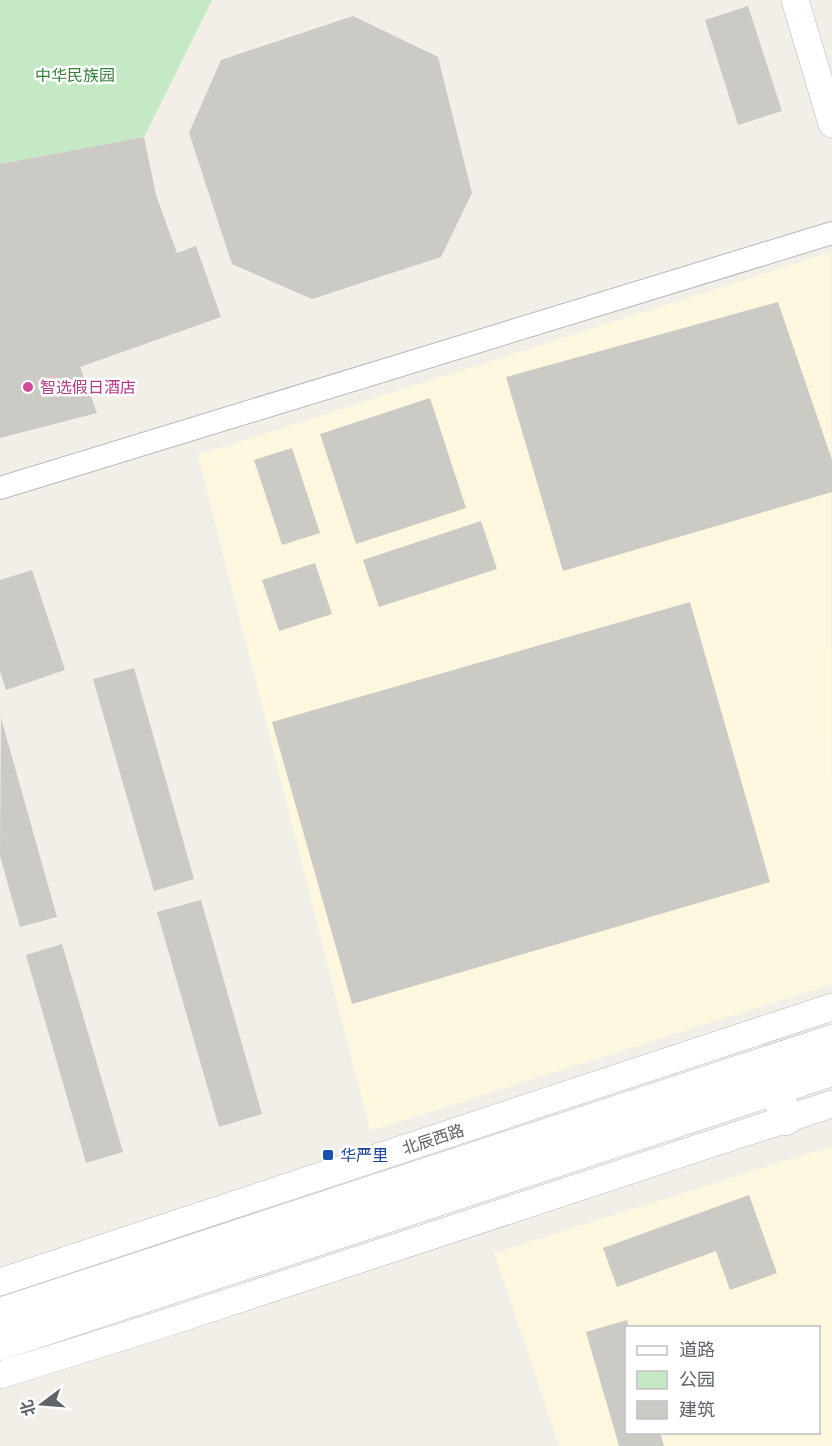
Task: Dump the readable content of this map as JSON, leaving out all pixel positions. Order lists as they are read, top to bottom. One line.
{"streets":{"main road":["北辰西路"]},"parks":["中华民族园"],"places":{"other":["智选假日酒店"],"transit":["华严里"]},"legend":["道路","公园","建筑"],"north":"left"}
